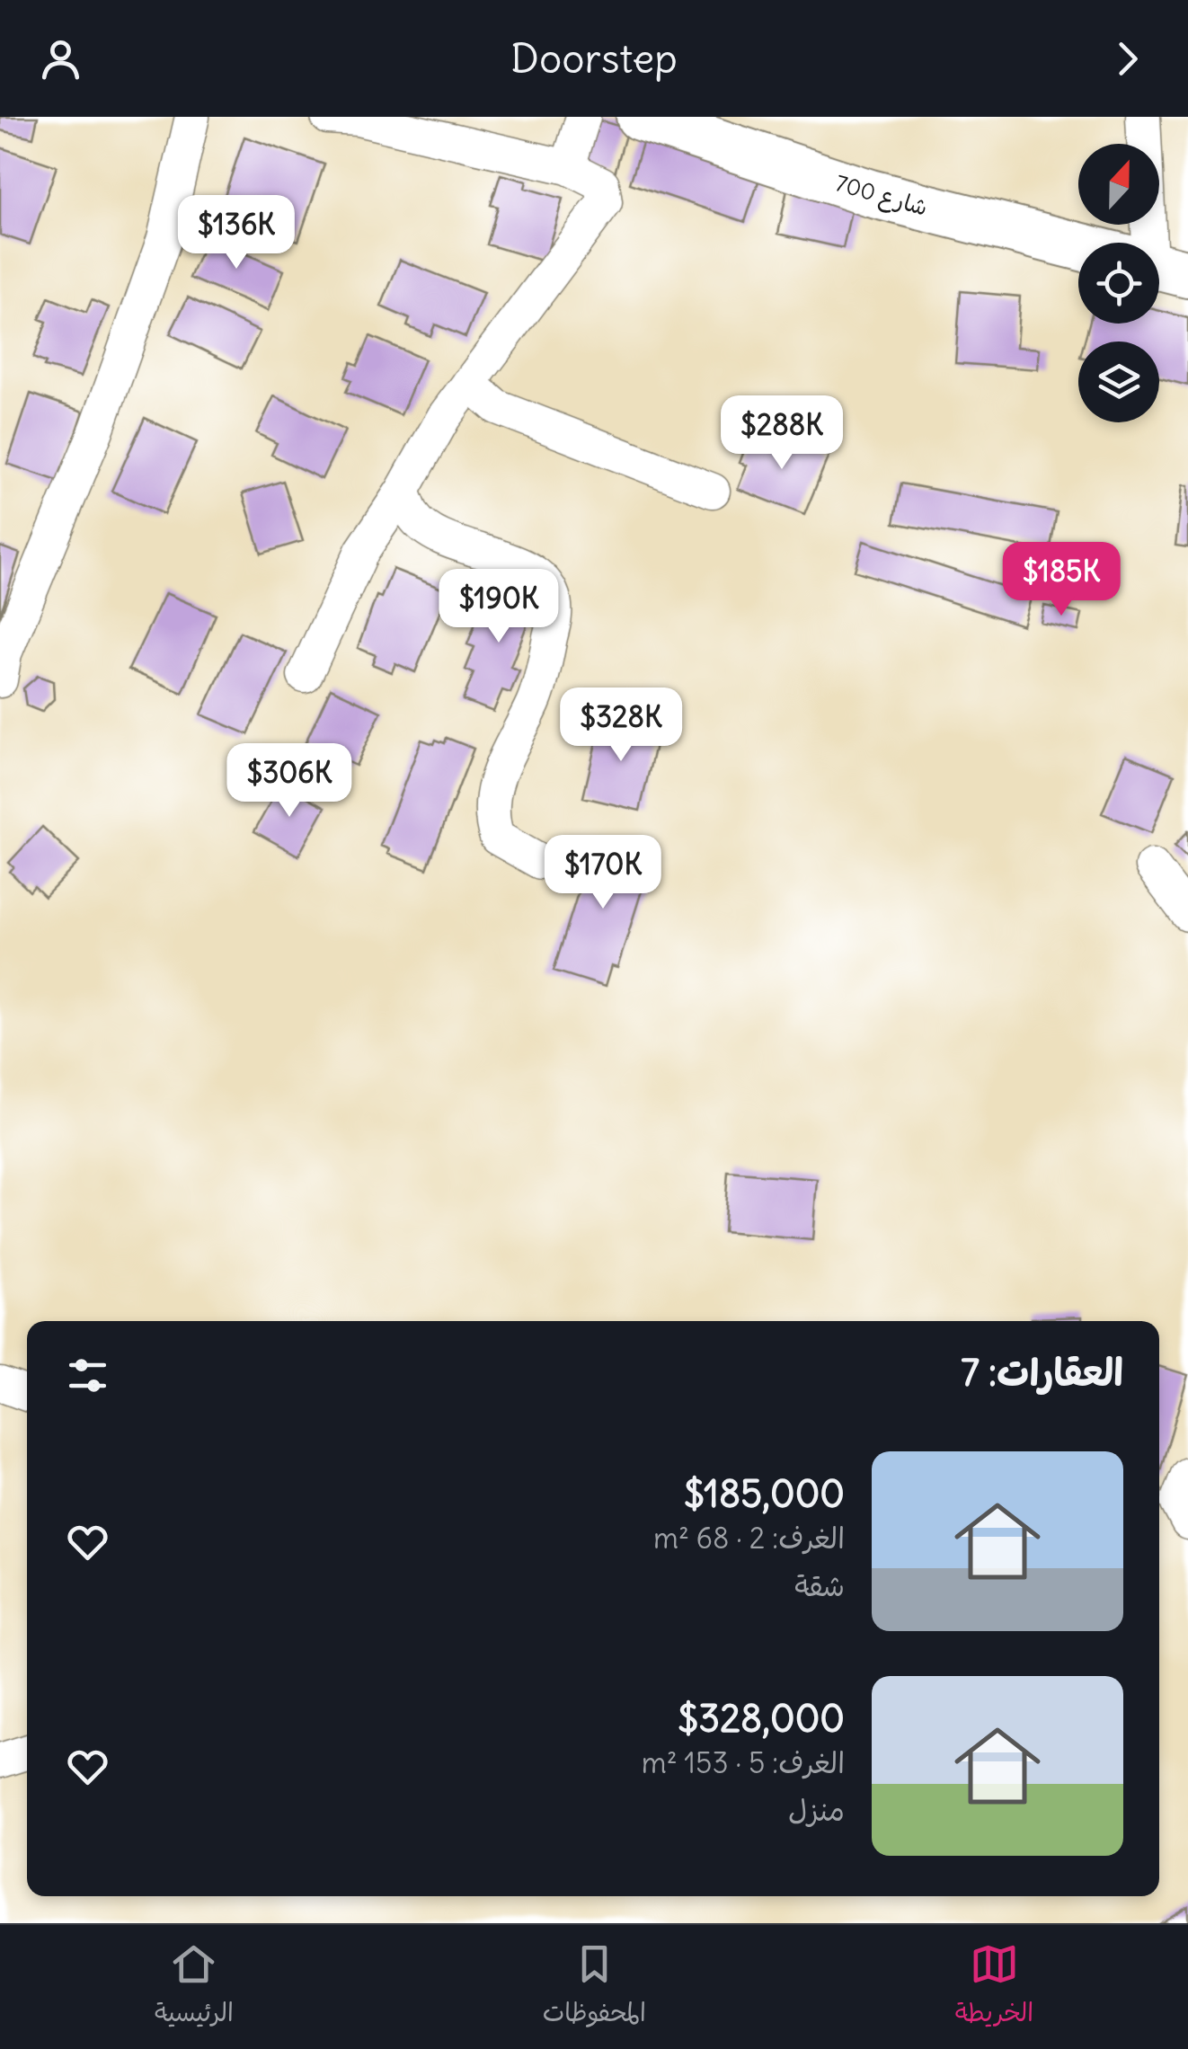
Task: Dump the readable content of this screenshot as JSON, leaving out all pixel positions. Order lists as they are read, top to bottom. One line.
{"streets":{"main road":["شارع 700"]},"north":"top","page":{"header":"Doorstep","price":["$136K","$288K","$185K","$190K","$328K","$306K","$170K"],"heading":"العقارات: 7","list":[{"name":"$185,000","note":"الغرف: 2 · 68 m² · شقة"},{"name":"$328,000","note":"الغرف: 5 · 153 m² · منزل"}],"tabs":["الخريطة","المحفوظات","الرئيسية"]}}
